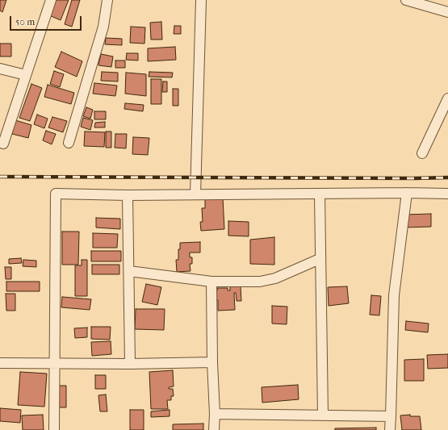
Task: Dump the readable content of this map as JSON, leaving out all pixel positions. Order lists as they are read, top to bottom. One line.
{"scale_bar":"50 m"}
